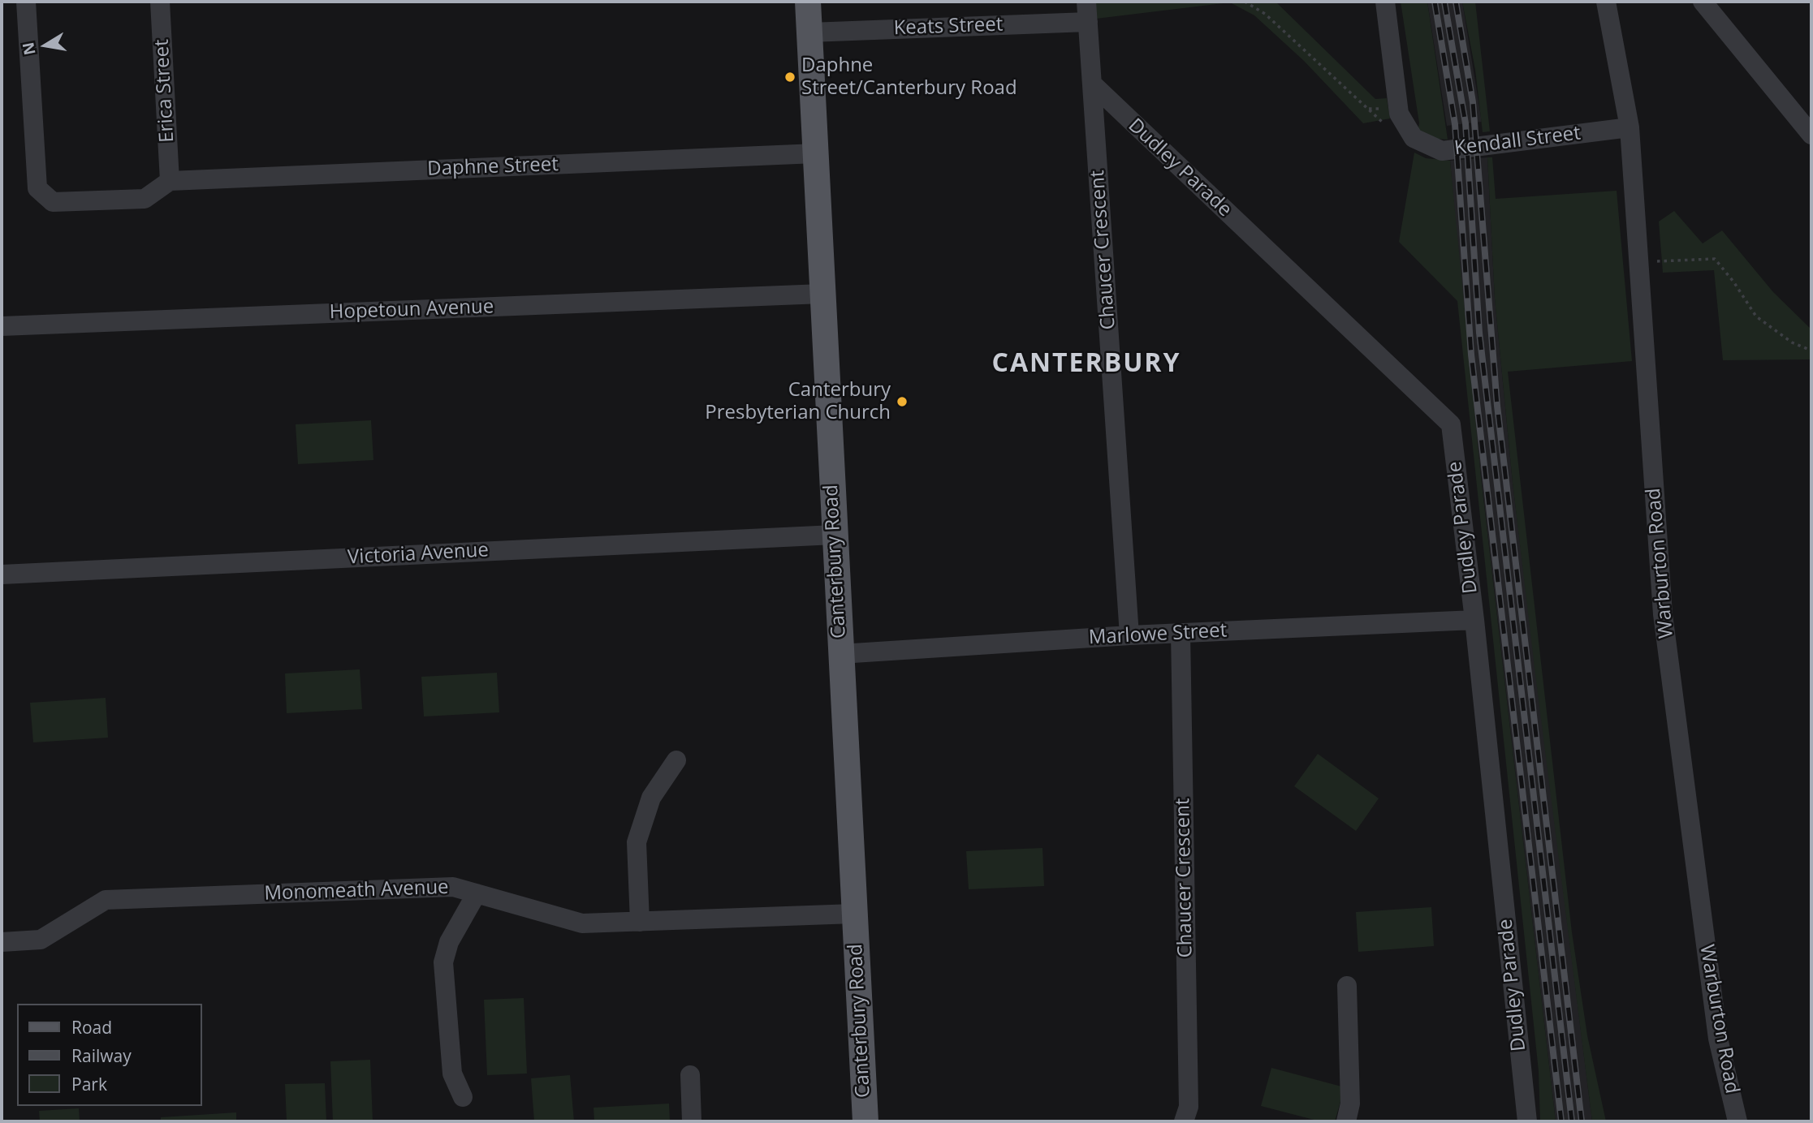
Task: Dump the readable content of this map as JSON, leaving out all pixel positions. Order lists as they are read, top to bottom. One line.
{"streets":{"main road":["Canterbury Road"],"street":["Keats Street","Erica Street","Kendall Street","Daphne Street","Dudley Parade","Chaucer Crescent","Hopetoun Avenue","Victoria Avenue","Warburton Road","Marlowe Street","Monomeath Avenue"]},"crossings":[["Keats Street","Chaucer Crescent"],["Keats Street","Canterbury Road"],["Erica Street","Daphne Street"],["Kendall Street","Warburton Road"],["Daphne Street","Canterbury Road"],["Dudley Parade","Chaucer Crescent"],["Dudley Parade","Marlowe Street"],["Chaucer Crescent","Marlowe Street"],["Hopetoun Avenue","Canterbury Road"],["Victoria Avenue","Canterbury Road"],["Canterbury Road","Marlowe Street"],["Canterbury Road","Monomeath Avenue"]],"districts":["CANTERBURY"],"places":["Daphne Street/Canterbury Road","Canterbury Presbyterian Church"],"legend":["Road","Railway","Park"],"north":"left"}
